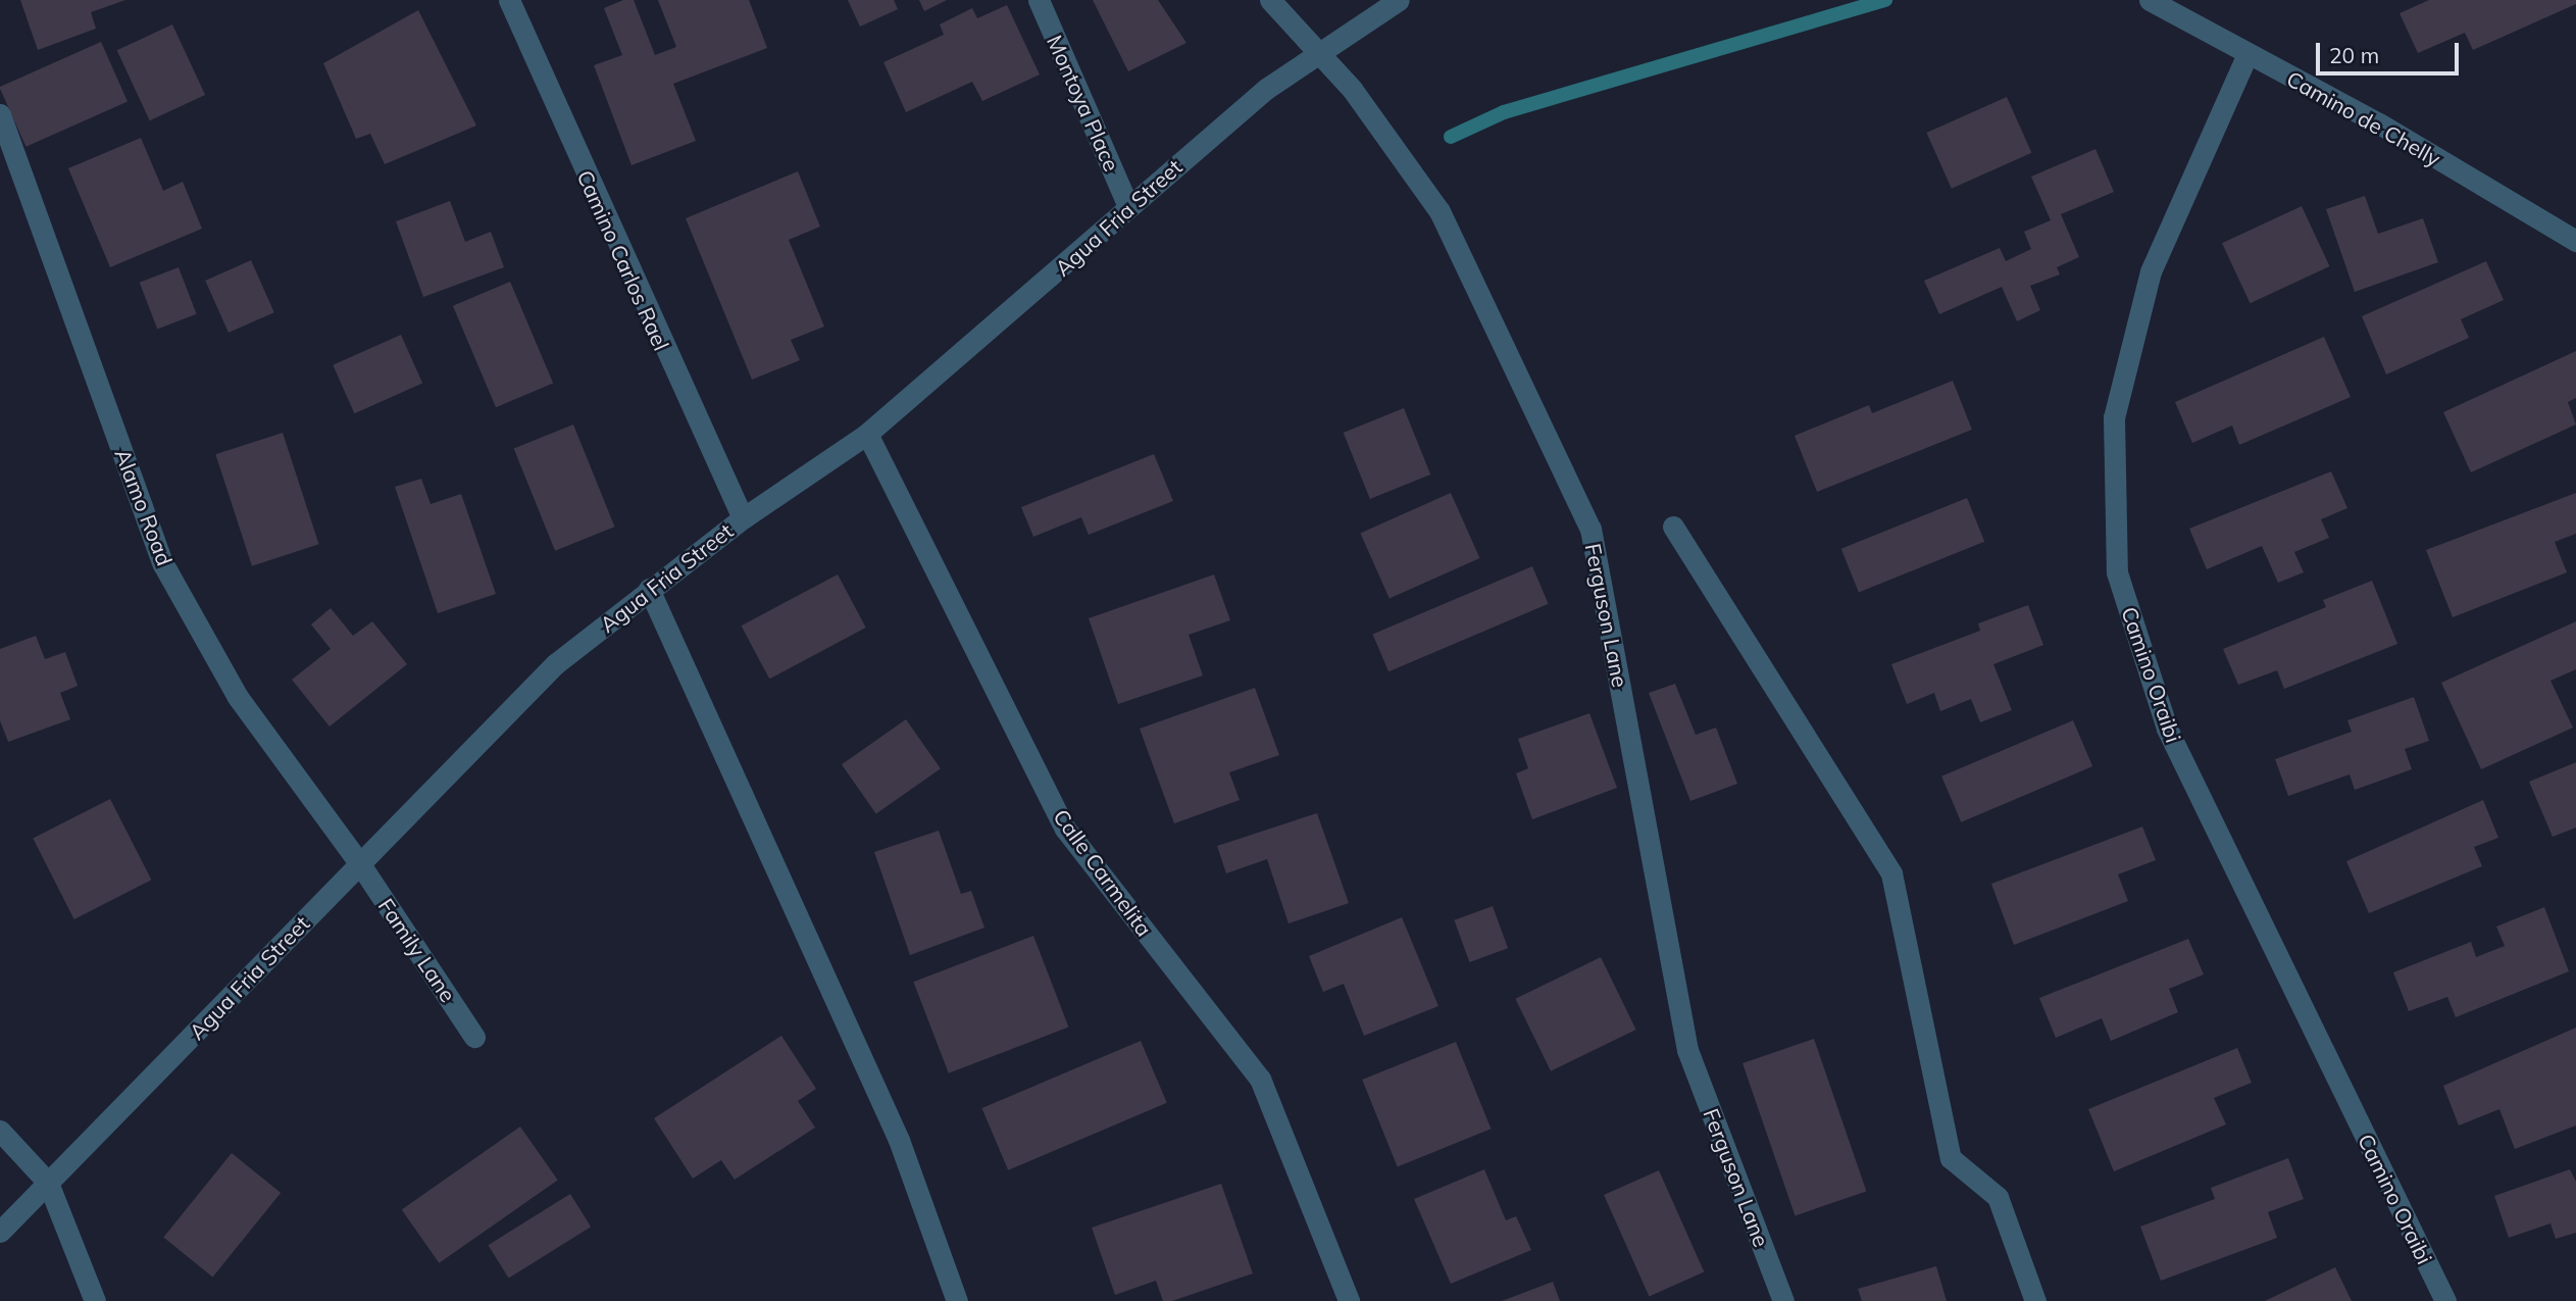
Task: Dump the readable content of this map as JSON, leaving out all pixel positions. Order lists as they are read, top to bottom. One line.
{"streets":{"street":["Montoya Place","Camino de Chelly","Agua Fria Street","Camino Carlos Rael","Alamo Road","Ferguson Lane","Camino Oraibi","Calle Carmelita","Family Lane"]},"crossings":[["Montoya Place","Agua Fria Street"],["Camino de Chelly","Camino Oraibi"],["Agua Fria Street","Camino Carlos Rael"],["Agua Fria Street","Alamo Road"],["Agua Fria Street","Ferguson Lane"],["Agua Fria Street","Calle Carmelita"],["Agua Fria Street","Family Lane"],["Alamo Road","Family Lane"]],"scale_bar":"20 m"}
